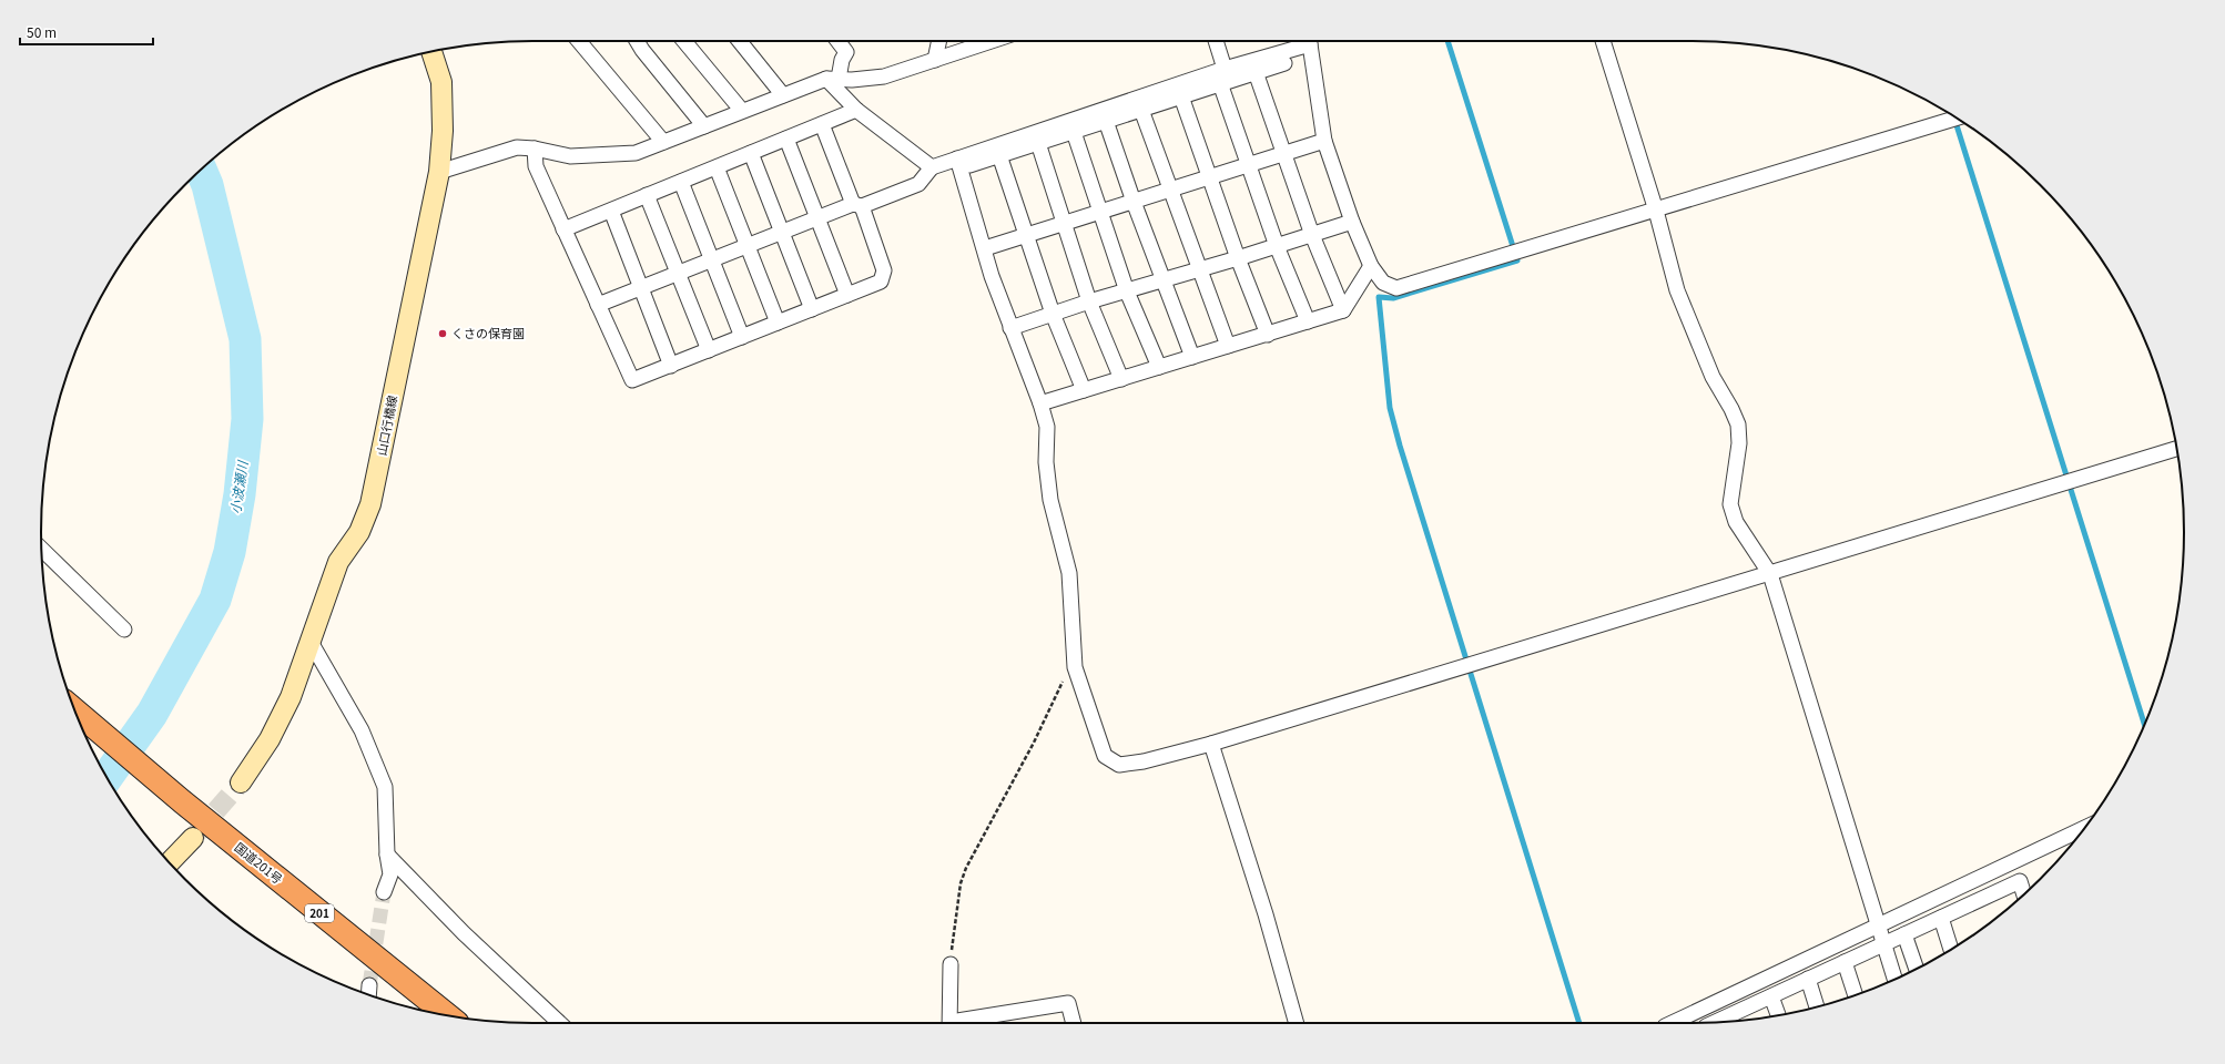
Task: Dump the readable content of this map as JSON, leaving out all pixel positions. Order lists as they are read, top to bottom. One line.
{"streets":{"highway":["国道201号","201"],"main road":["山口行橋線"]},"water":["小波瀬川"],"places":["くさの保育園"],"scale_bar":"50 m"}
